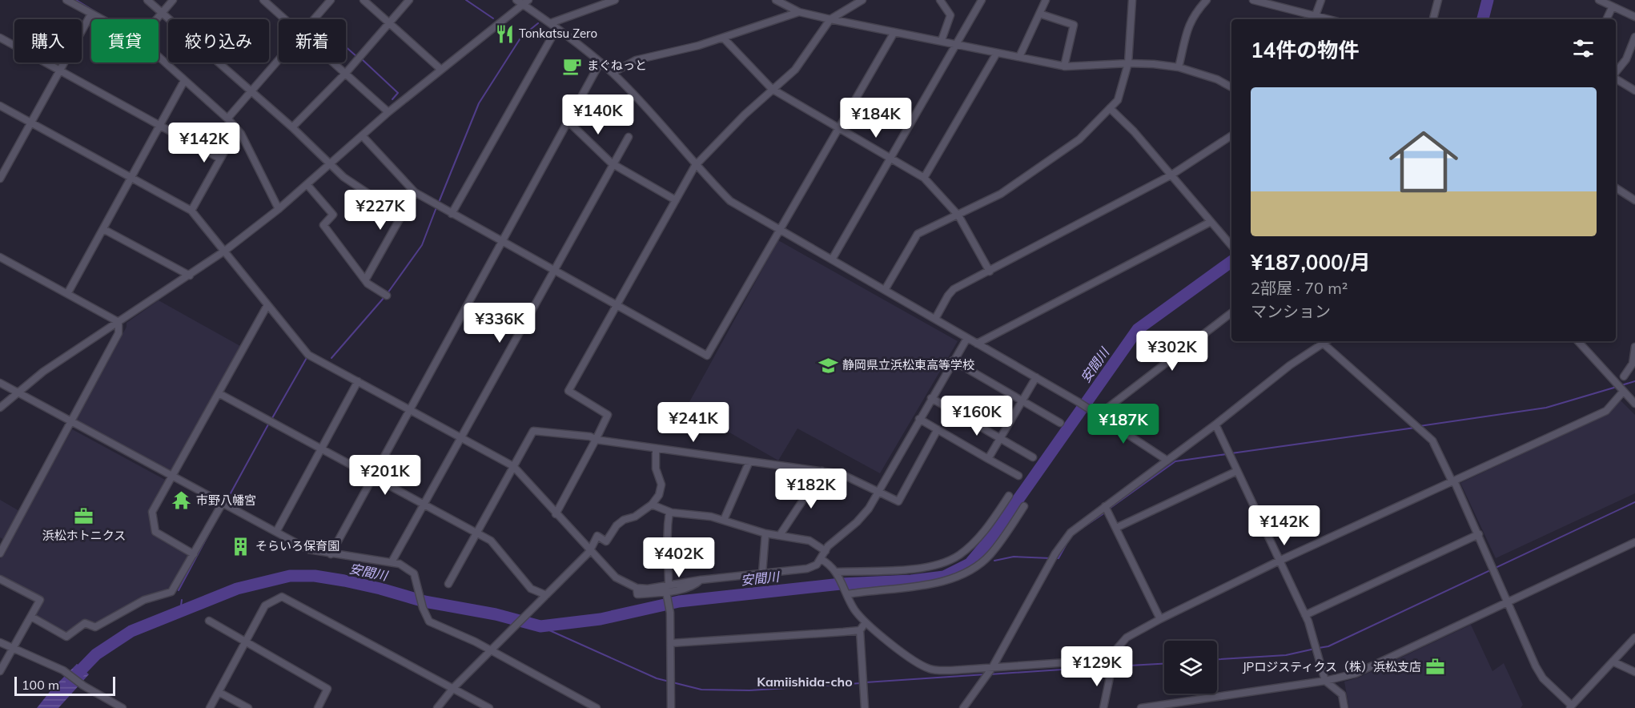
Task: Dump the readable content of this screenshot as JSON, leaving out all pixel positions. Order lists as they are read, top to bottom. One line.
{"districts":["Kamiishida-cho"],"water":["安間川"],"places":{"restaurant":["Tonkatsu Zero"],"cafe":["まぐねっと"],"school or university":["静岡県立浜松東高等学校"],"temple":["市野八幡宮"],"office":["浜松ホトニクス","JPロジスティクス（株）浜松支店"],"building":["そらいろ保育園"]},"scale_bar":"100 m","page":{"chip":["購入","賃貸","絞り込み","新着"],"heading":"14件の物件","list":[{"name":"¥187,000/月","note":"2部屋 · 70 m² · マンション"}],"price":["¥140K","¥184K","¥142K","¥227K","¥336K","¥302K","¥160K","¥241K","¥187K","¥201K","¥182K","¥142K","¥402K","¥129K"],"scale":"100 m"}}
